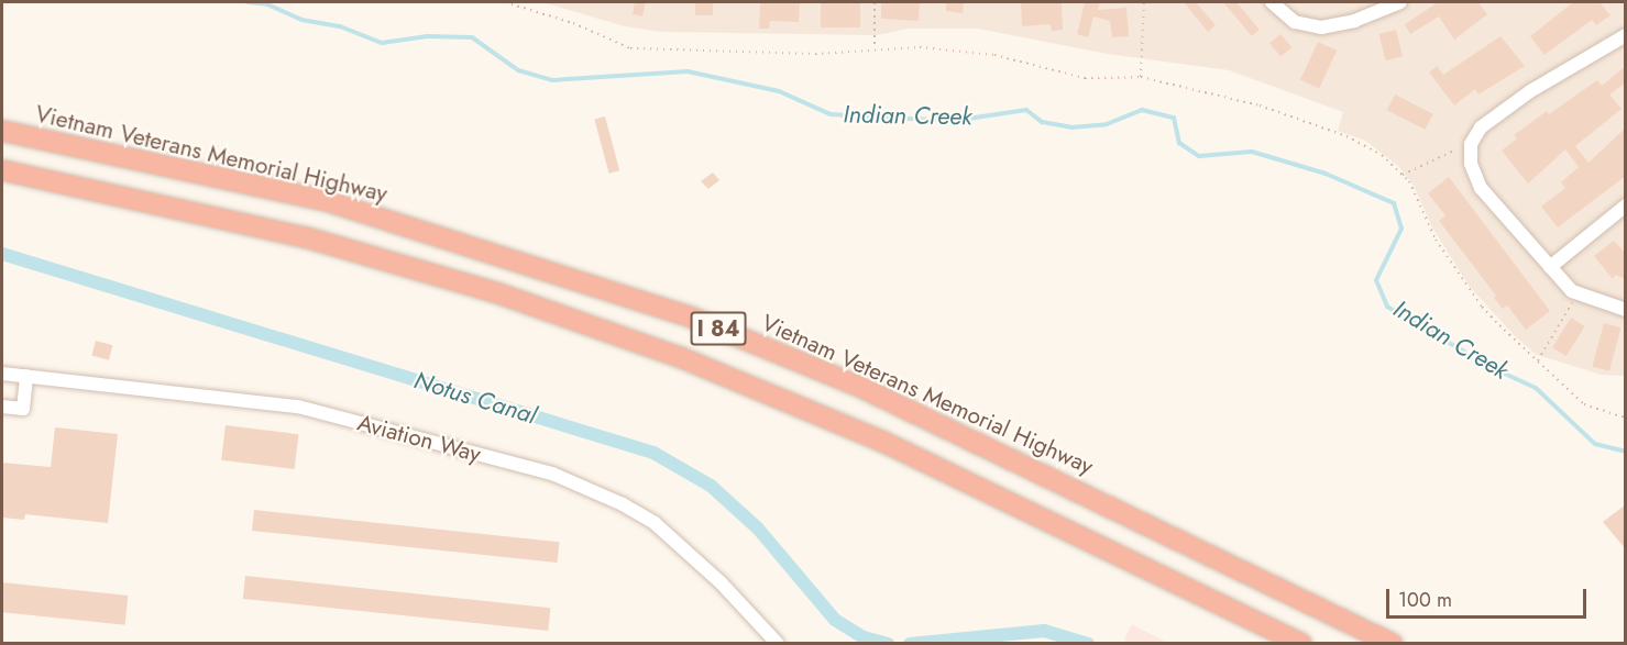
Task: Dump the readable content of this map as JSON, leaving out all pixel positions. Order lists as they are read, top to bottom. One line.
{"streets":{"highway":["Vietnam Veterans Memorial Highway","I 84"],"street":["Aviation Way"]},"water":["Indian Creek","Notus Canal"],"scale_bar":"100 m"}
